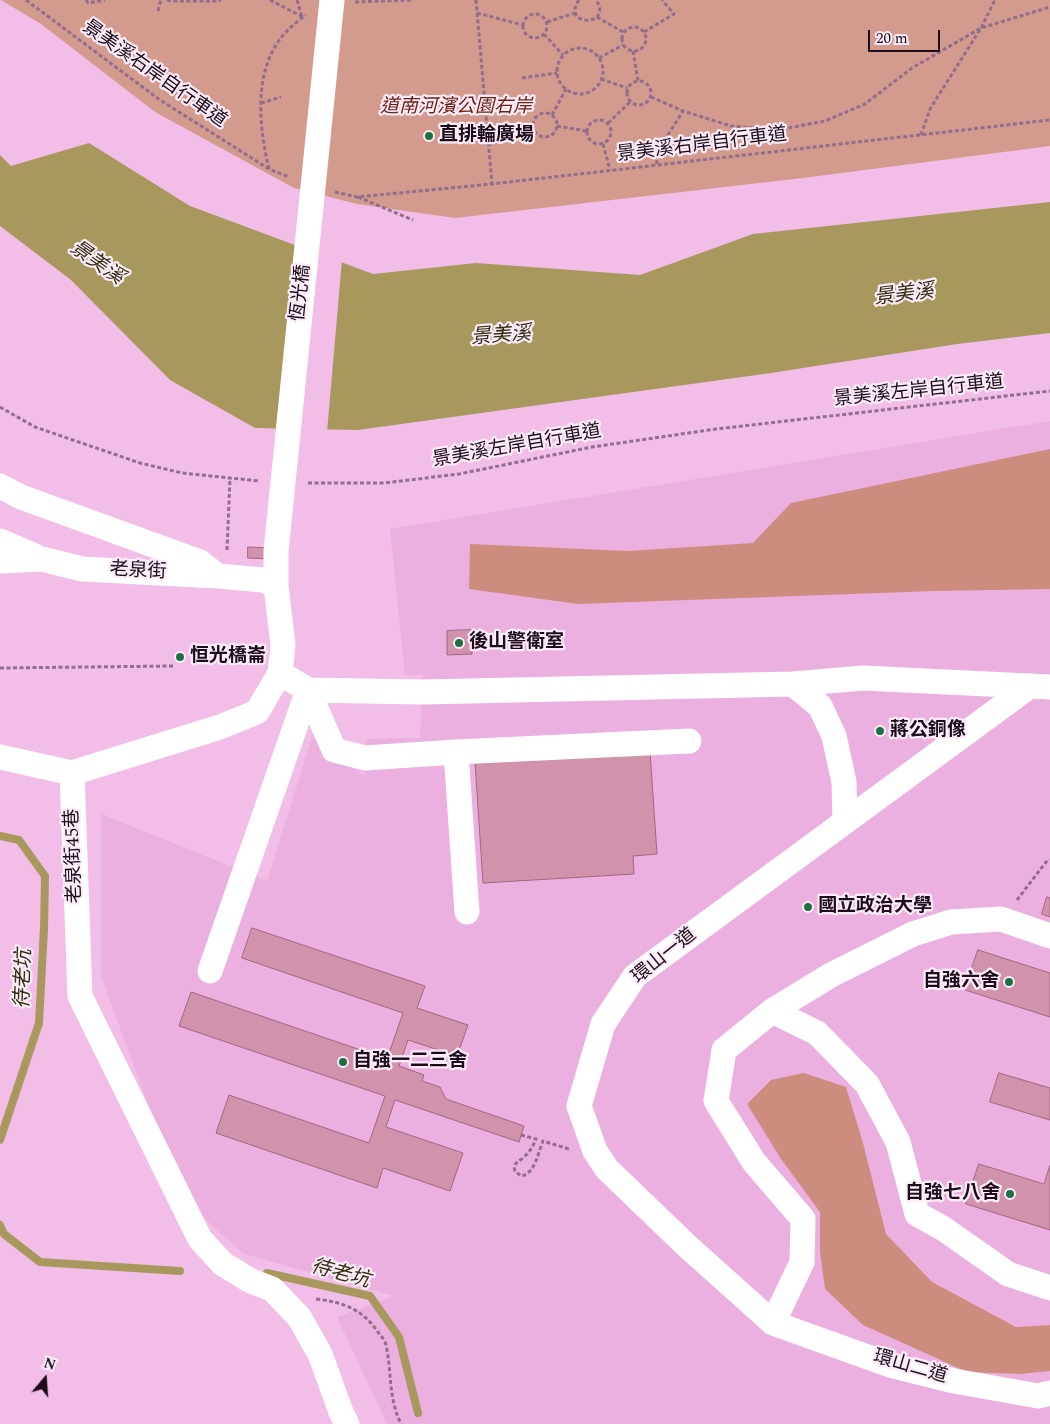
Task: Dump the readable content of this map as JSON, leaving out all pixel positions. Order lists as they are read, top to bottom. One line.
{"streets":{"street":["恆光橋","老泉街","老泉街45巷","環山一道","環山二道"],"path":["景美溪右岸自行車道","景美溪左岸自行車道"]},"crossings":[["恆光橋","老泉街"],["環山一道","環山二道"]],"water":["景美溪","待老坑"],"parks":["道南河濱公園右岸"],"places":["直排輪廣場","後山警衛室","恒光橋崙","蔣公銅像","國立政治大學","自強六舍","自強一二三舍","自強七八舍"],"scale_bar":"20 m","north":"top"}
